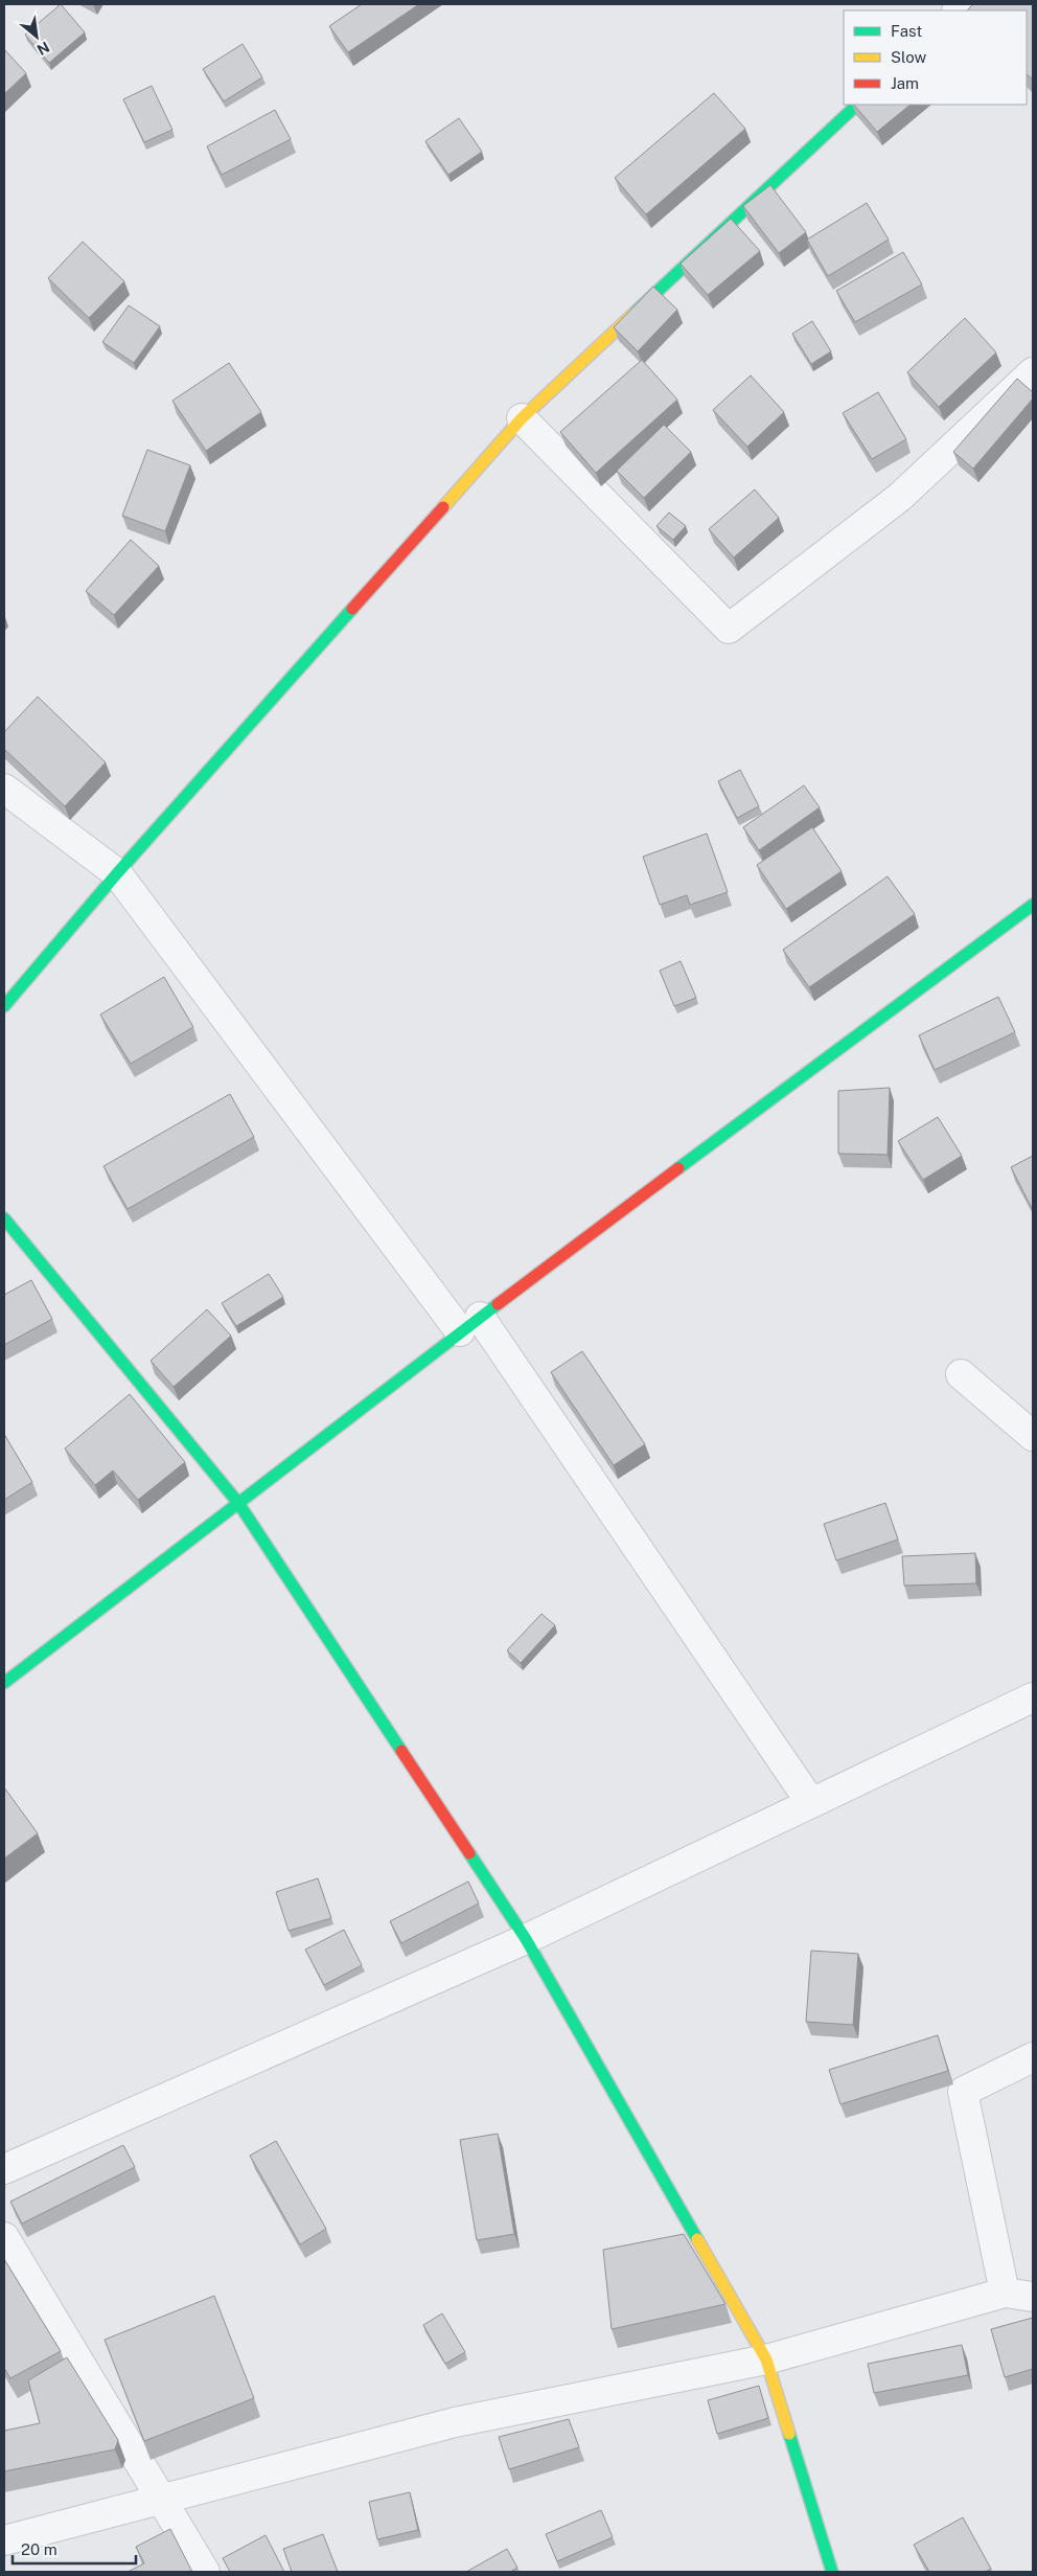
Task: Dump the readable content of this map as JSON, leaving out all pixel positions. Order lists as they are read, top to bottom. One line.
{"legend":["Fast","Slow","Jam"],"scale_bar":"20 m","north":"bottom right"}
